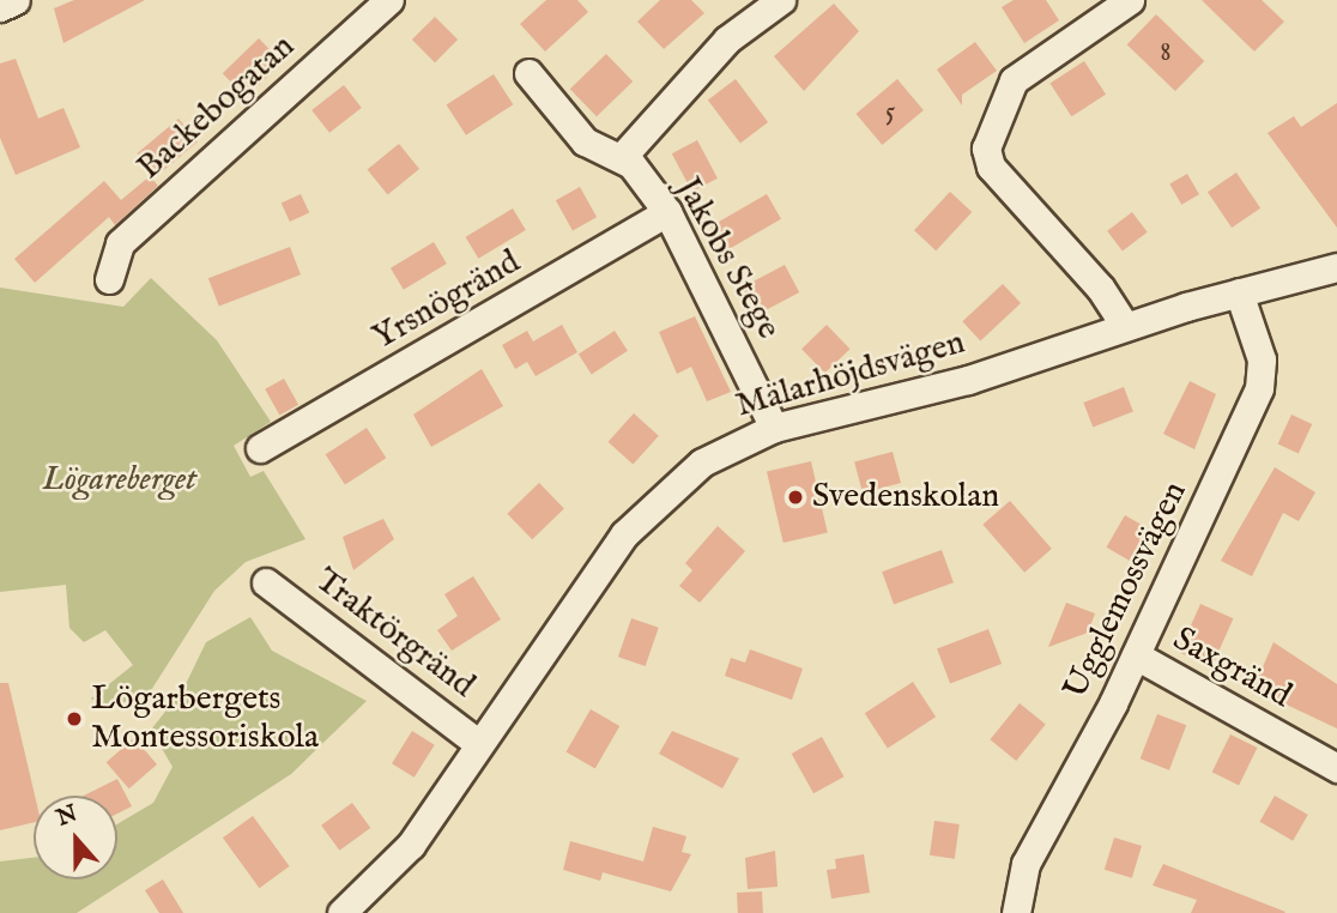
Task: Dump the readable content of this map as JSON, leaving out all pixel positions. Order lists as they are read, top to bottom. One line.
{"streets":{"street":["Backebogatan","Jakobs Stege","Yrsnögränd","Mälarhöjdsvägen","Ugglemossvägen","Traktörgränd","Saxgränd"]},"crossings":[["Jakobs Stege","Yrsnögränd"],["Jakobs Stege","Mälarhöjdsvägen"],["Mälarhöjdsvägen","Ugglemossvägen"],["Mälarhöjdsvägen","Traktörgränd"],["Ugglemossvägen","Saxgränd"]],"parks":["Lögareberget"],"places":["Svedenskolan","Lögarbergets Montessoriskola"],"house_numbers":["8","5"],"north":"top"}
